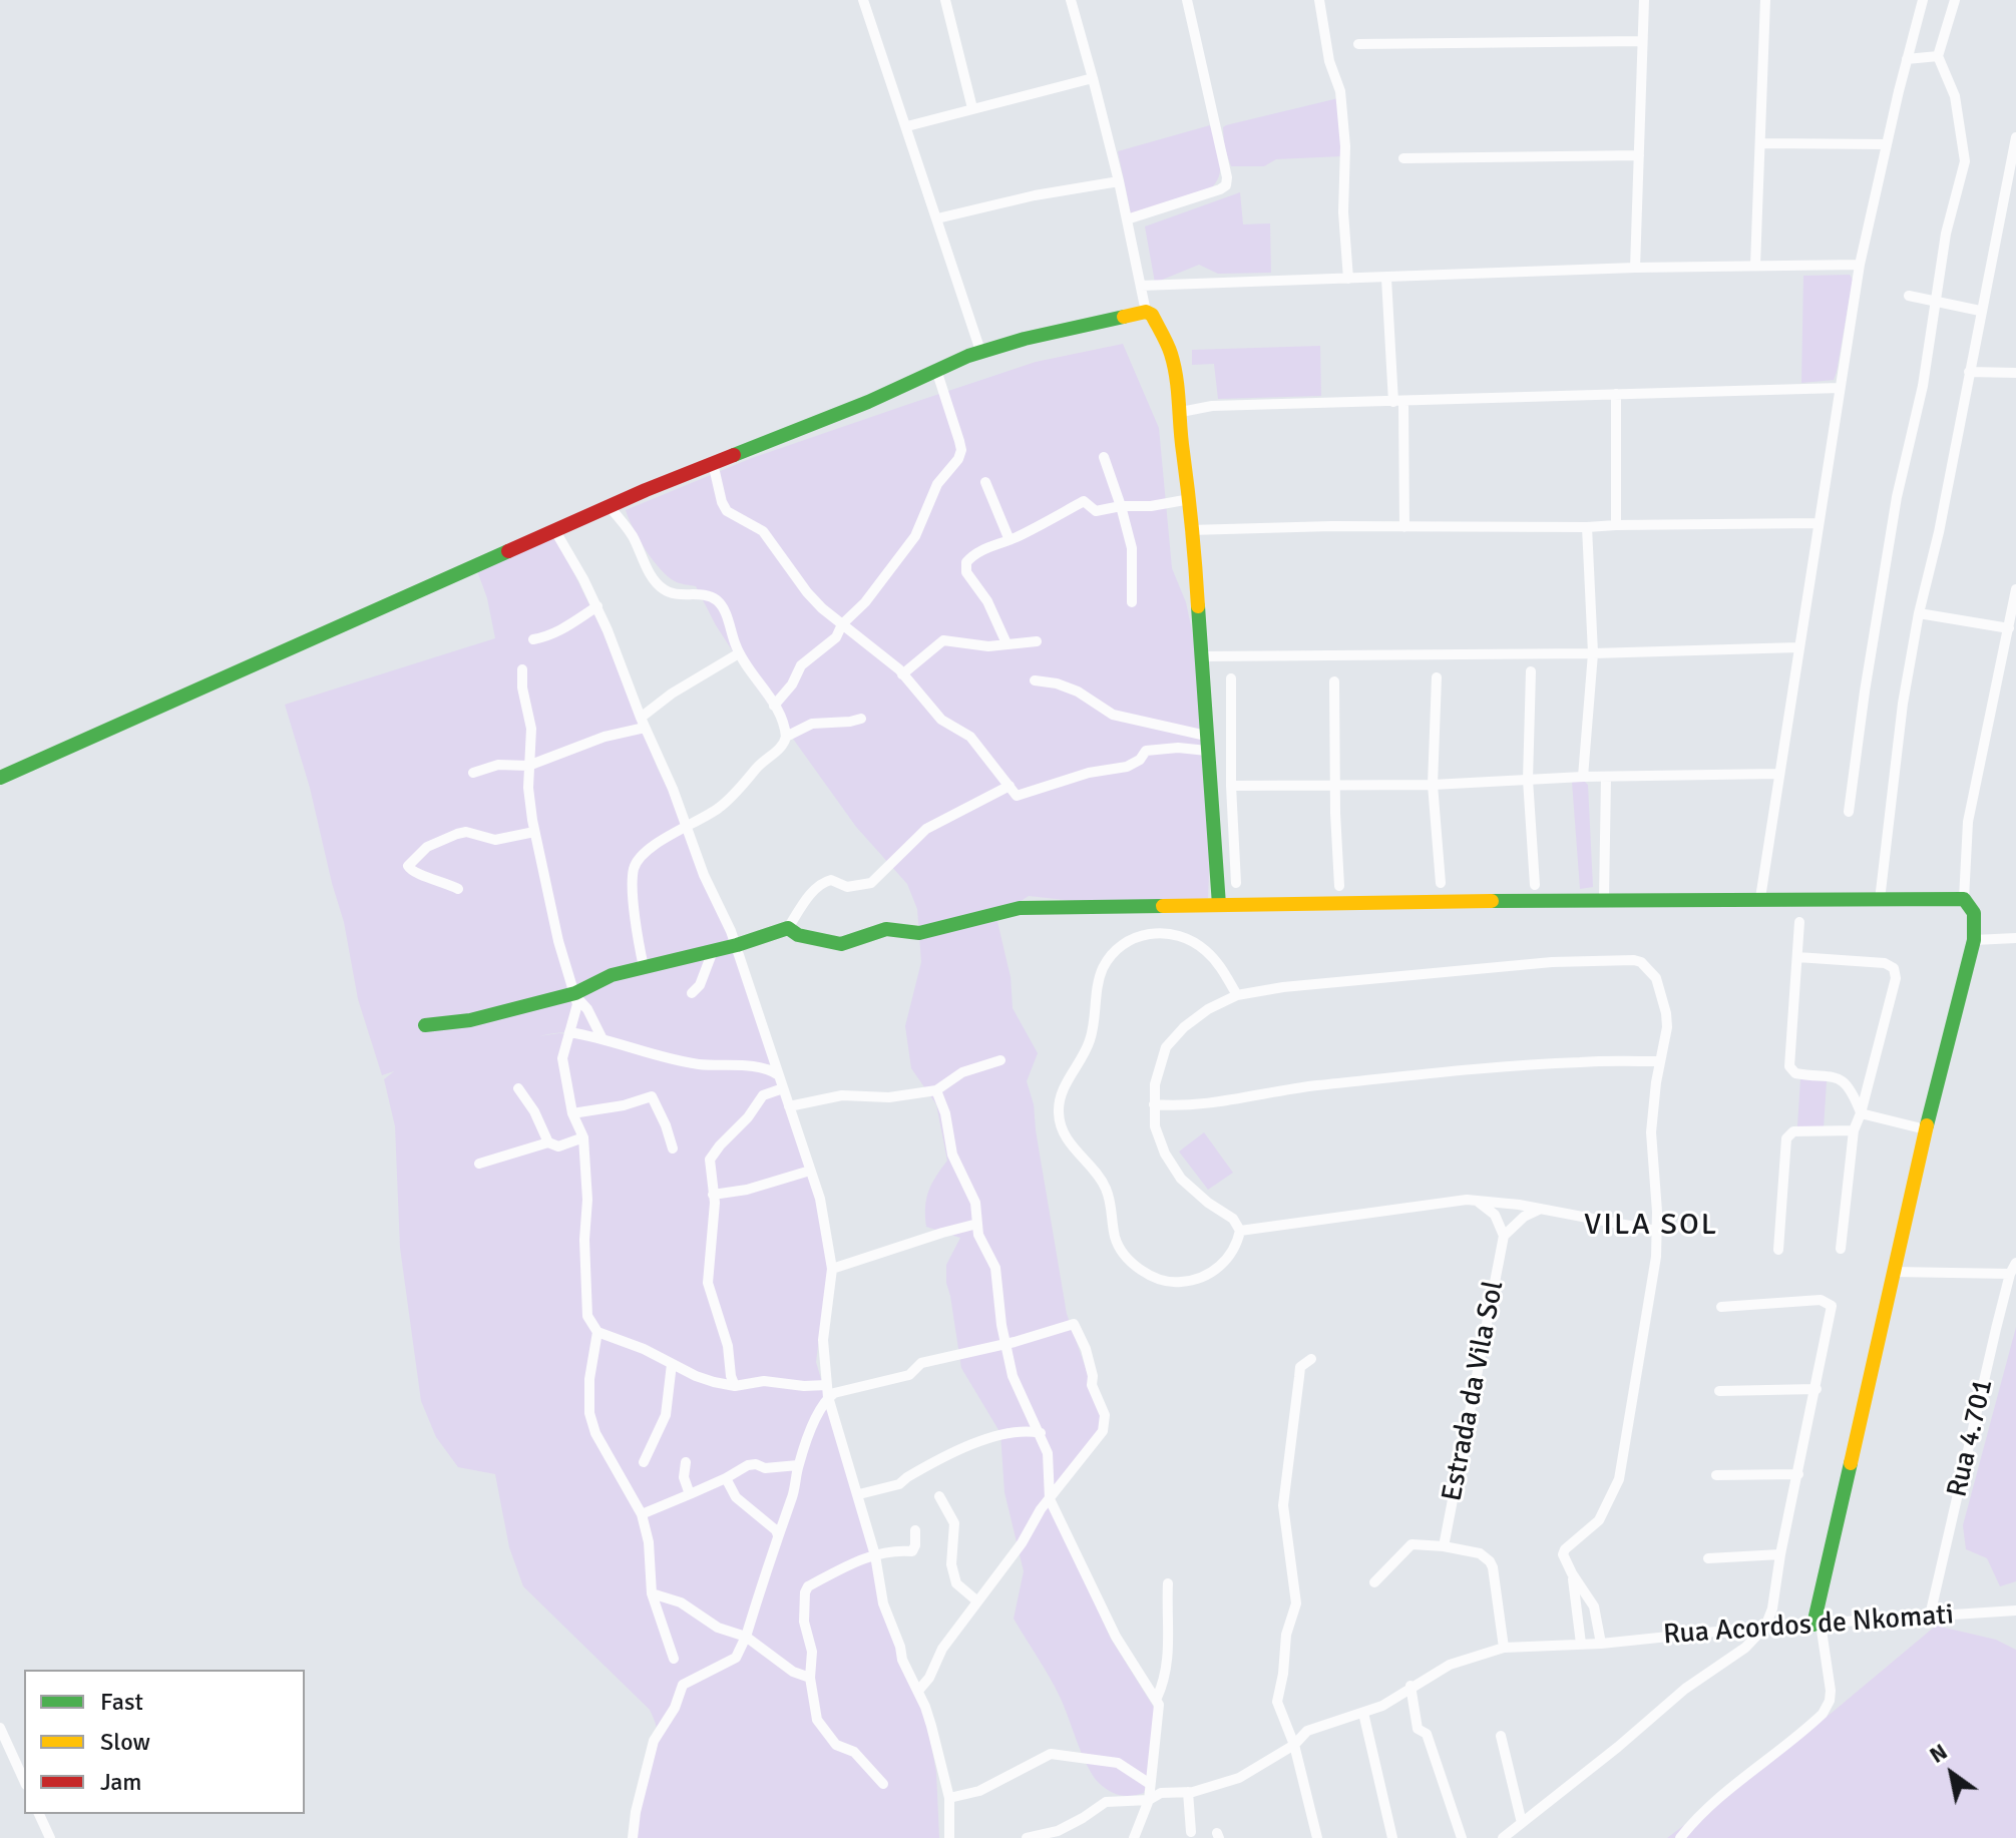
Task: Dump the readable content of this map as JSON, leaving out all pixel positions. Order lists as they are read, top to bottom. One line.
{"streets":{"street":["Estrada da Vila Sol","Rua 4.701","Rua Acordos de Nkomati"]},"crossings":[["Rua 4.701","Rua Acordos de Nkomati"]],"districts":["VILA SOL"],"legend":["Fast","Slow","Jam"],"north":"top left"}
